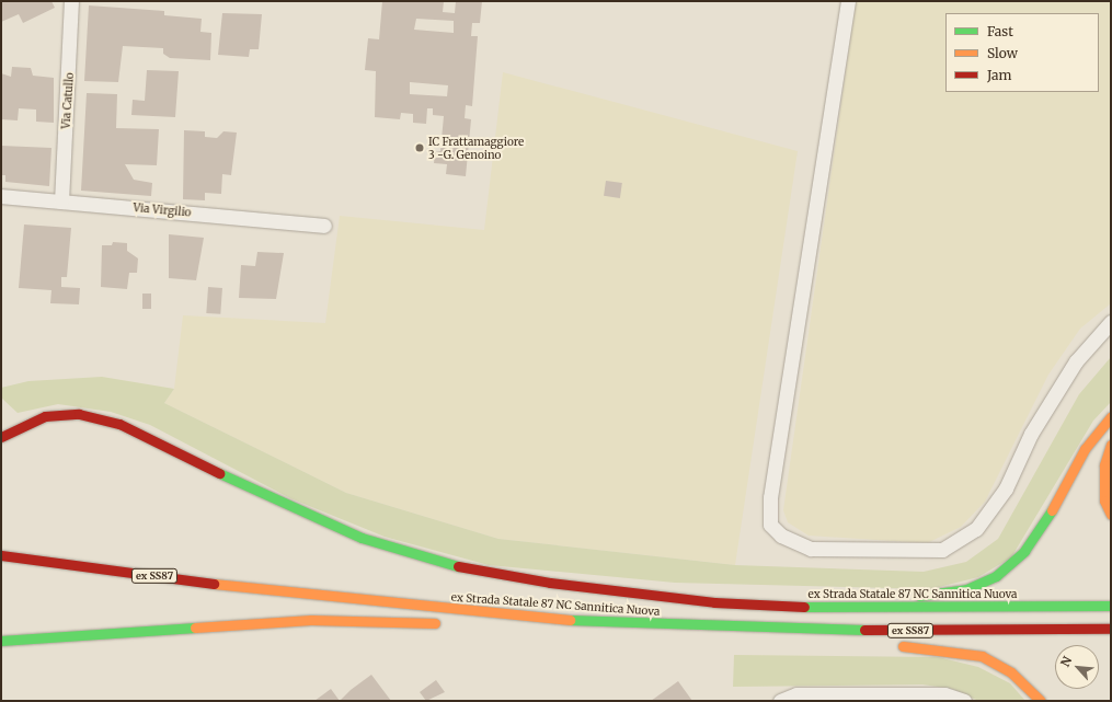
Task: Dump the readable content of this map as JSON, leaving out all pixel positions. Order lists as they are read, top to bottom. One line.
{"streets":{"highway":["ex SS87","ex Strada Statale 87 NC Sannitica Nuova"],"street":["Via Catullo","Via Virgilio"]},"crossings":[["Via Catullo","Via Virgilio"]],"places":["IC Frattamaggiore 3 -G. Genoino"],"legend":["Fast","Slow","Jam"],"north":"top left"}
